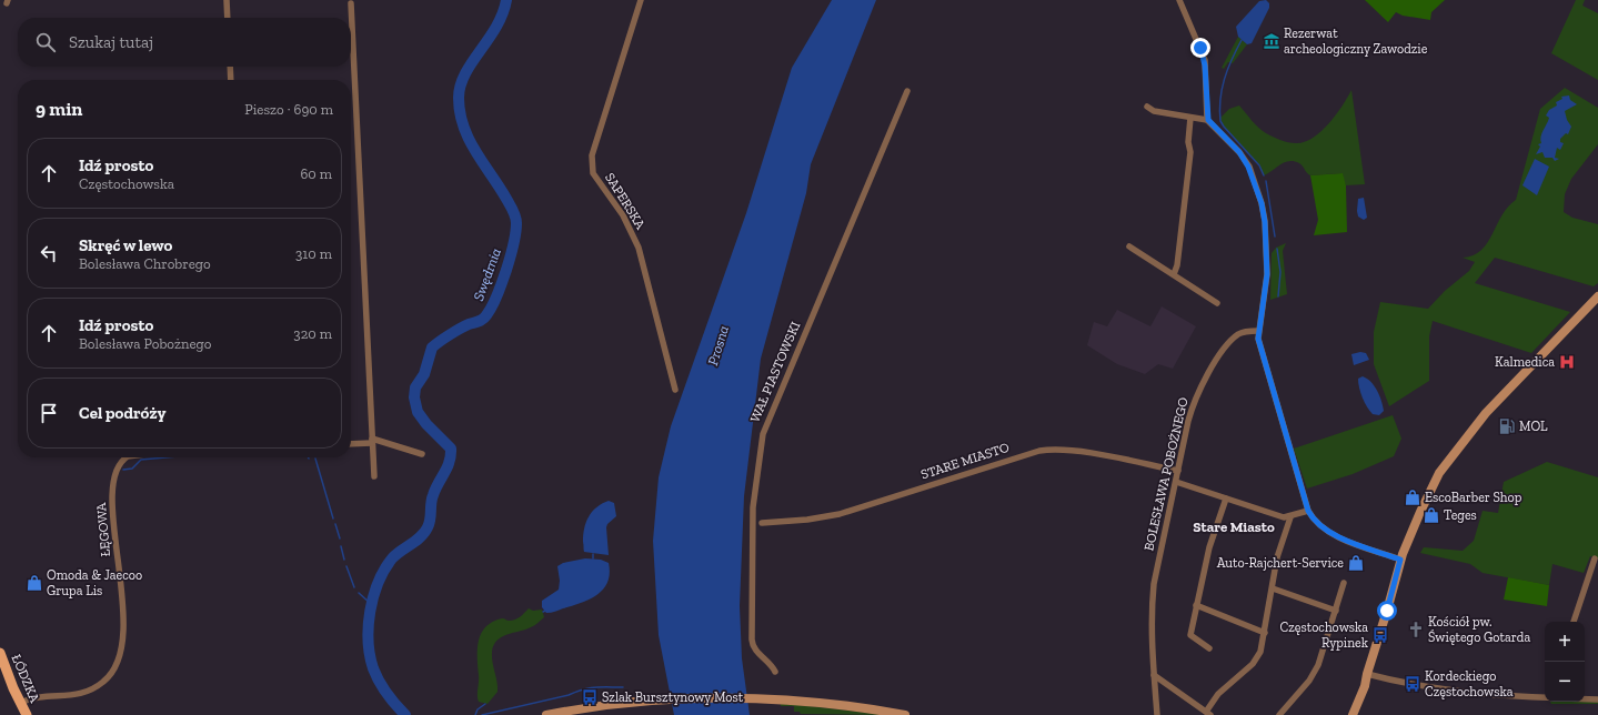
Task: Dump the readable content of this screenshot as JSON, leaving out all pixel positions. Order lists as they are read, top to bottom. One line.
{"streets":{"main road":["ŁÓDZKA"],"street":["SAPERSKA","WAŁ PIASTOWSKI","STARE MIASTO","BOLESŁAWA POBOŻNEGO","ŁĘGOWA"]},"crossings":[["STARE MIASTO","BOLESŁAWA POBOŻNEGO"],["ŁĘGOWA","ŁÓDZKA"]],"districts":["Stare Miasto"],"water":["Swędrnia","Prosna"],"places":{"museum":["Rezerwat archeologiczny Zawodzie"],"hospital":["Kalmedica"],"fuel station":["MOL"],"shop":["EscoBarber Shop","Teges","Auto-Rajchert-Service","Omoda & Jaecoo Grupa Lis"],"church":["Kościół pw. Świętego Gotarda"],"bus stop":["Częstochowska Rypinek","Kordeckiego Częstochowska","Szlak Bursztynowy Most"]},"page":{"search":"Szukaj tutaj","heading":["9 min","Pieszo · 690 m"],"list":[["Idź prosto","Częstochowska","60 m"],["Skręć w lewo","Bolesława Chrobrego","310 m"],["Idź prosto","Bolesława Pobożnego","320 m"],"Cel podróży"],"map_buttons":["+","−"]}}
